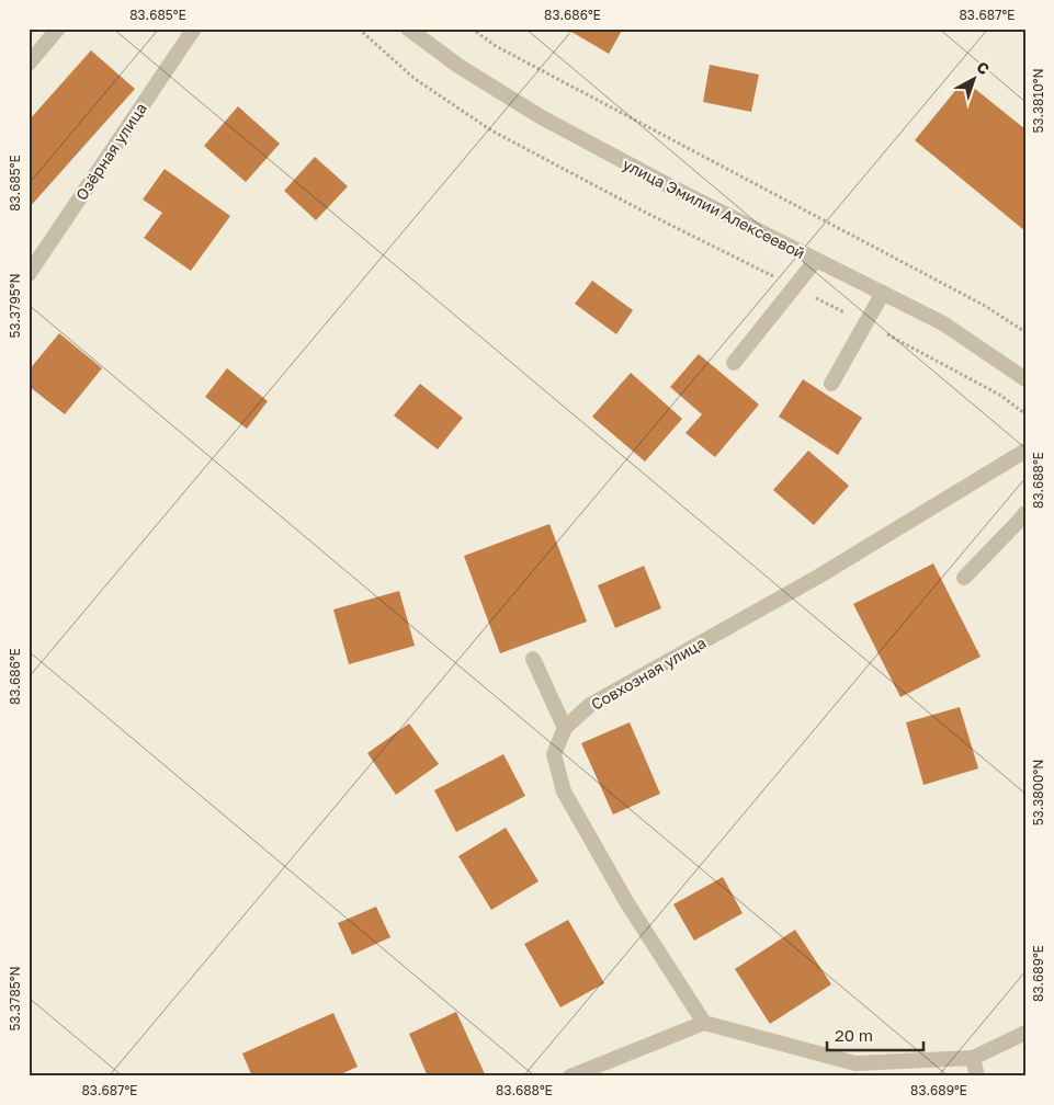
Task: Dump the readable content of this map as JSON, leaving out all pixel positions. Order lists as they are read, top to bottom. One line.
{"streets":{"street":["Озёрная улица","улица Эмилии Алексеевой","Совхозная улица"]},"scale_bar":"20 m","north":"top right","coordinates":["83.685°E","83.686°E","83.687°E","53.3810°N","53.3795°N","83.688°E","53.3800°N","83.689°E","53.3785°N"]}
